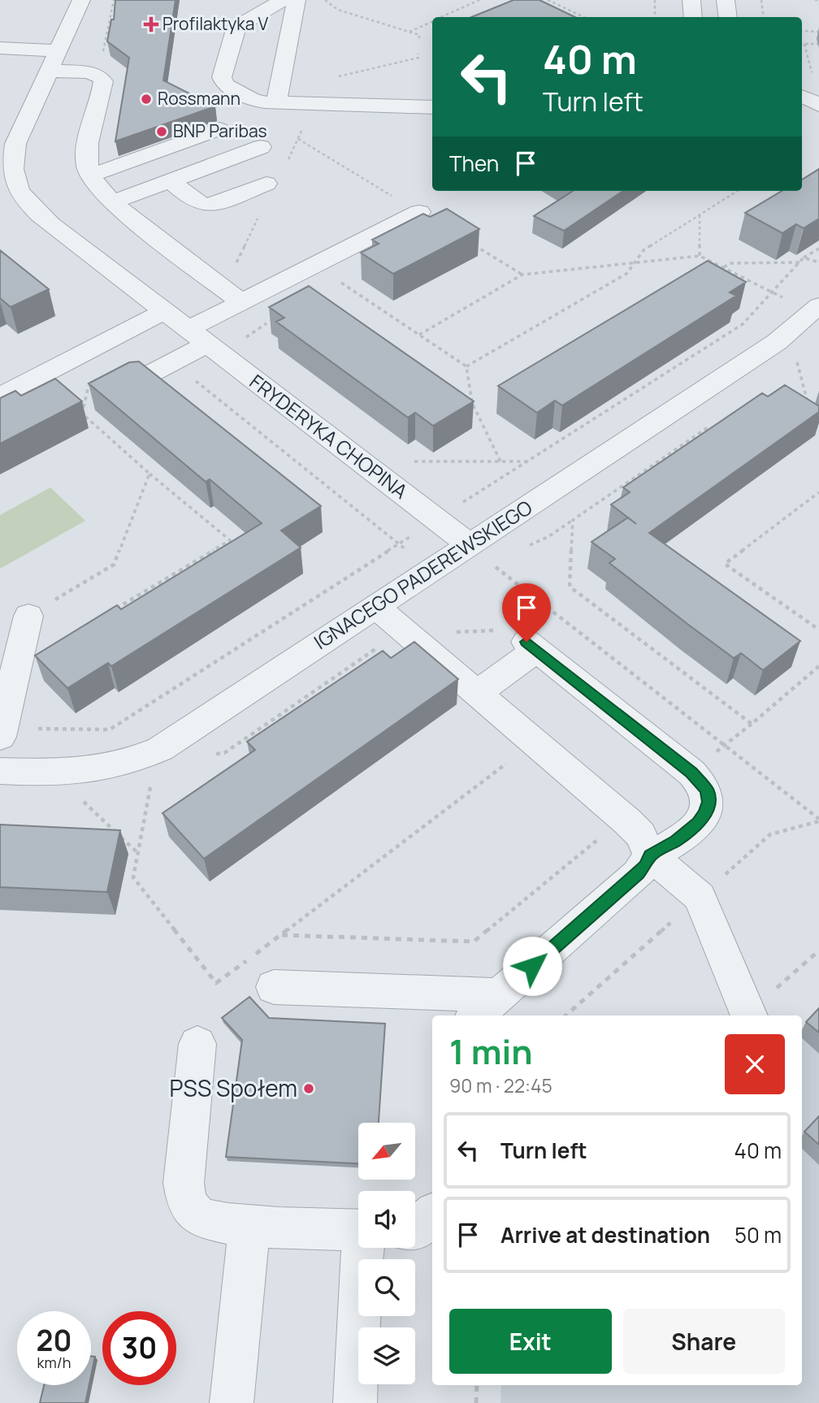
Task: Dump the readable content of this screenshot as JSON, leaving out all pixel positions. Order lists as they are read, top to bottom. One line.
{"streets":{"street":["FRYDERYKA CHOPINA","IGNACEGO PADEREWSKIEGO"]},"crossings":[["FRYDERYKA CHOPINA","IGNACEGO PADEREWSKIEGO"]],"places":{"health":["Profilaktyka V"],"other":["Rossmann","BNP Paribas","PSS Społem"]},"north":"bottom left","page":{"turn":["40 m","Turn left"],"then":"Then","heading":["1 min","90 m · 22:45"],"list":[{"name":"Turn left","value":"40 m"},{"name":"Arrive at destination","value":"50 m"}],"buttons":["Exit","Share"],"speed":"20 km/h","limit":"30"}}
